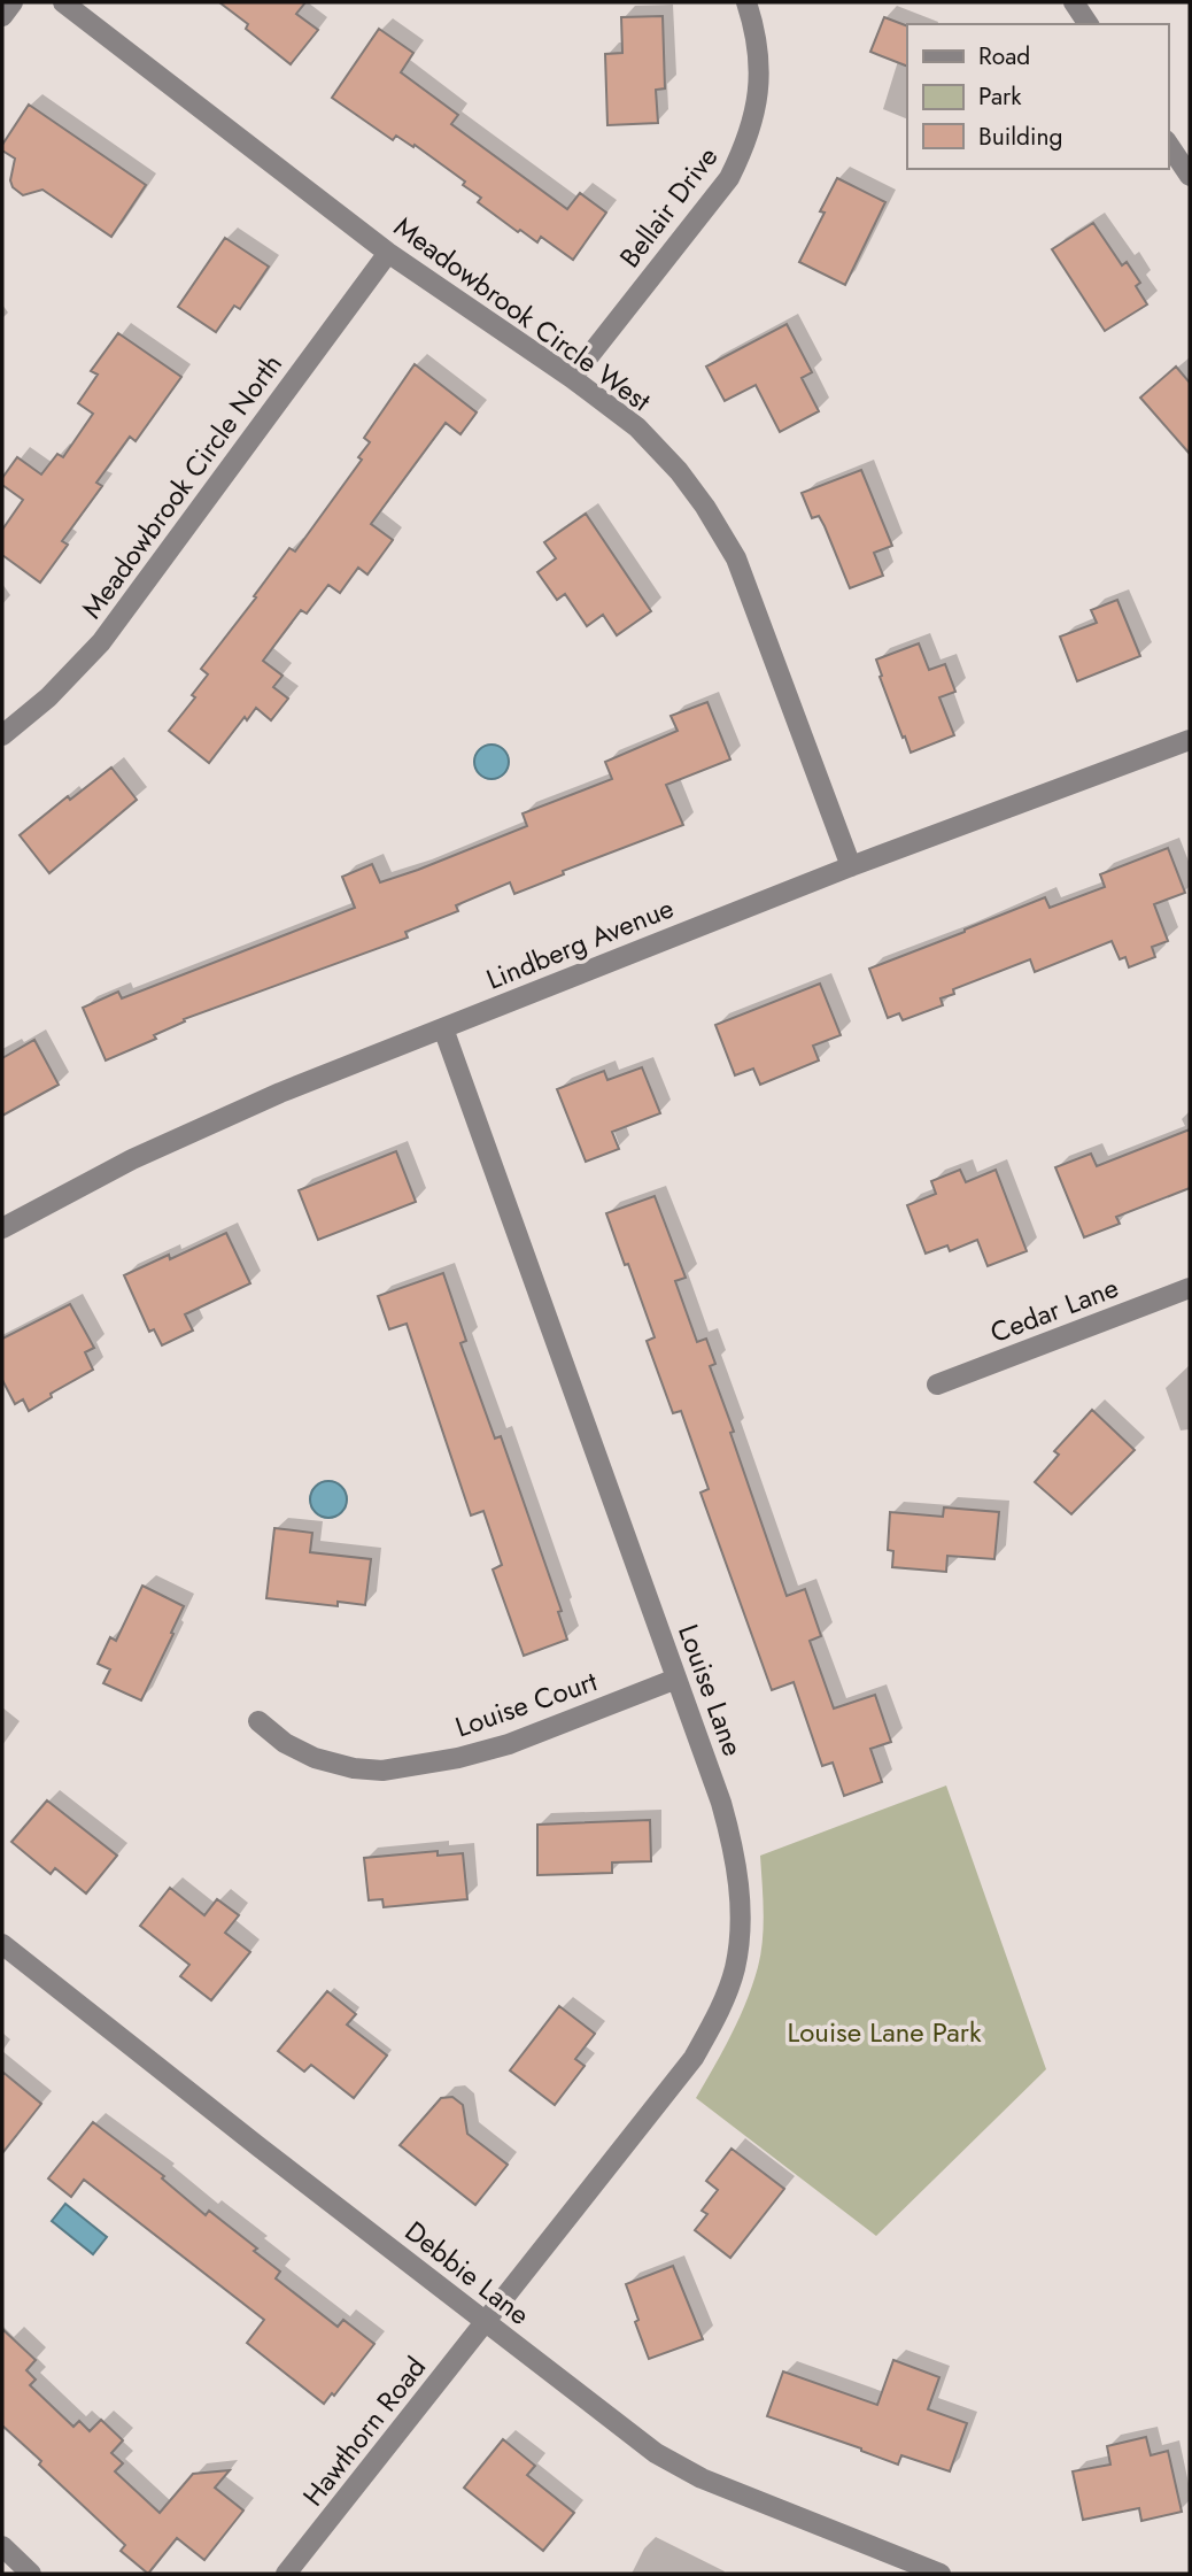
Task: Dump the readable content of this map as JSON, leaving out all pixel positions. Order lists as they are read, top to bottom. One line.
{"streets":{"street":["Bellair Drive","Meadowbrook Circle West","Meadowbrook Circle North","Lindberg Avenue","Cedar Lane","Louise Lane","Louise Court","Debbie Lane","Hawthorn Road"]},"crossings":[["Bellair Drive","Meadowbrook Circle West"],["Meadowbrook Circle West","Meadowbrook Circle North"],["Meadowbrook Circle West","Lindberg Avenue"],["Lindberg Avenue","Louise Lane"],["Louise Lane","Louise Court"],["Louise Lane","Debbie Lane"],["Louise Lane","Hawthorn Road"],["Debbie Lane","Hawthorn Road"]],"parks":["Louise Lane Park"],"legend":["Road","Park","Building"]}
